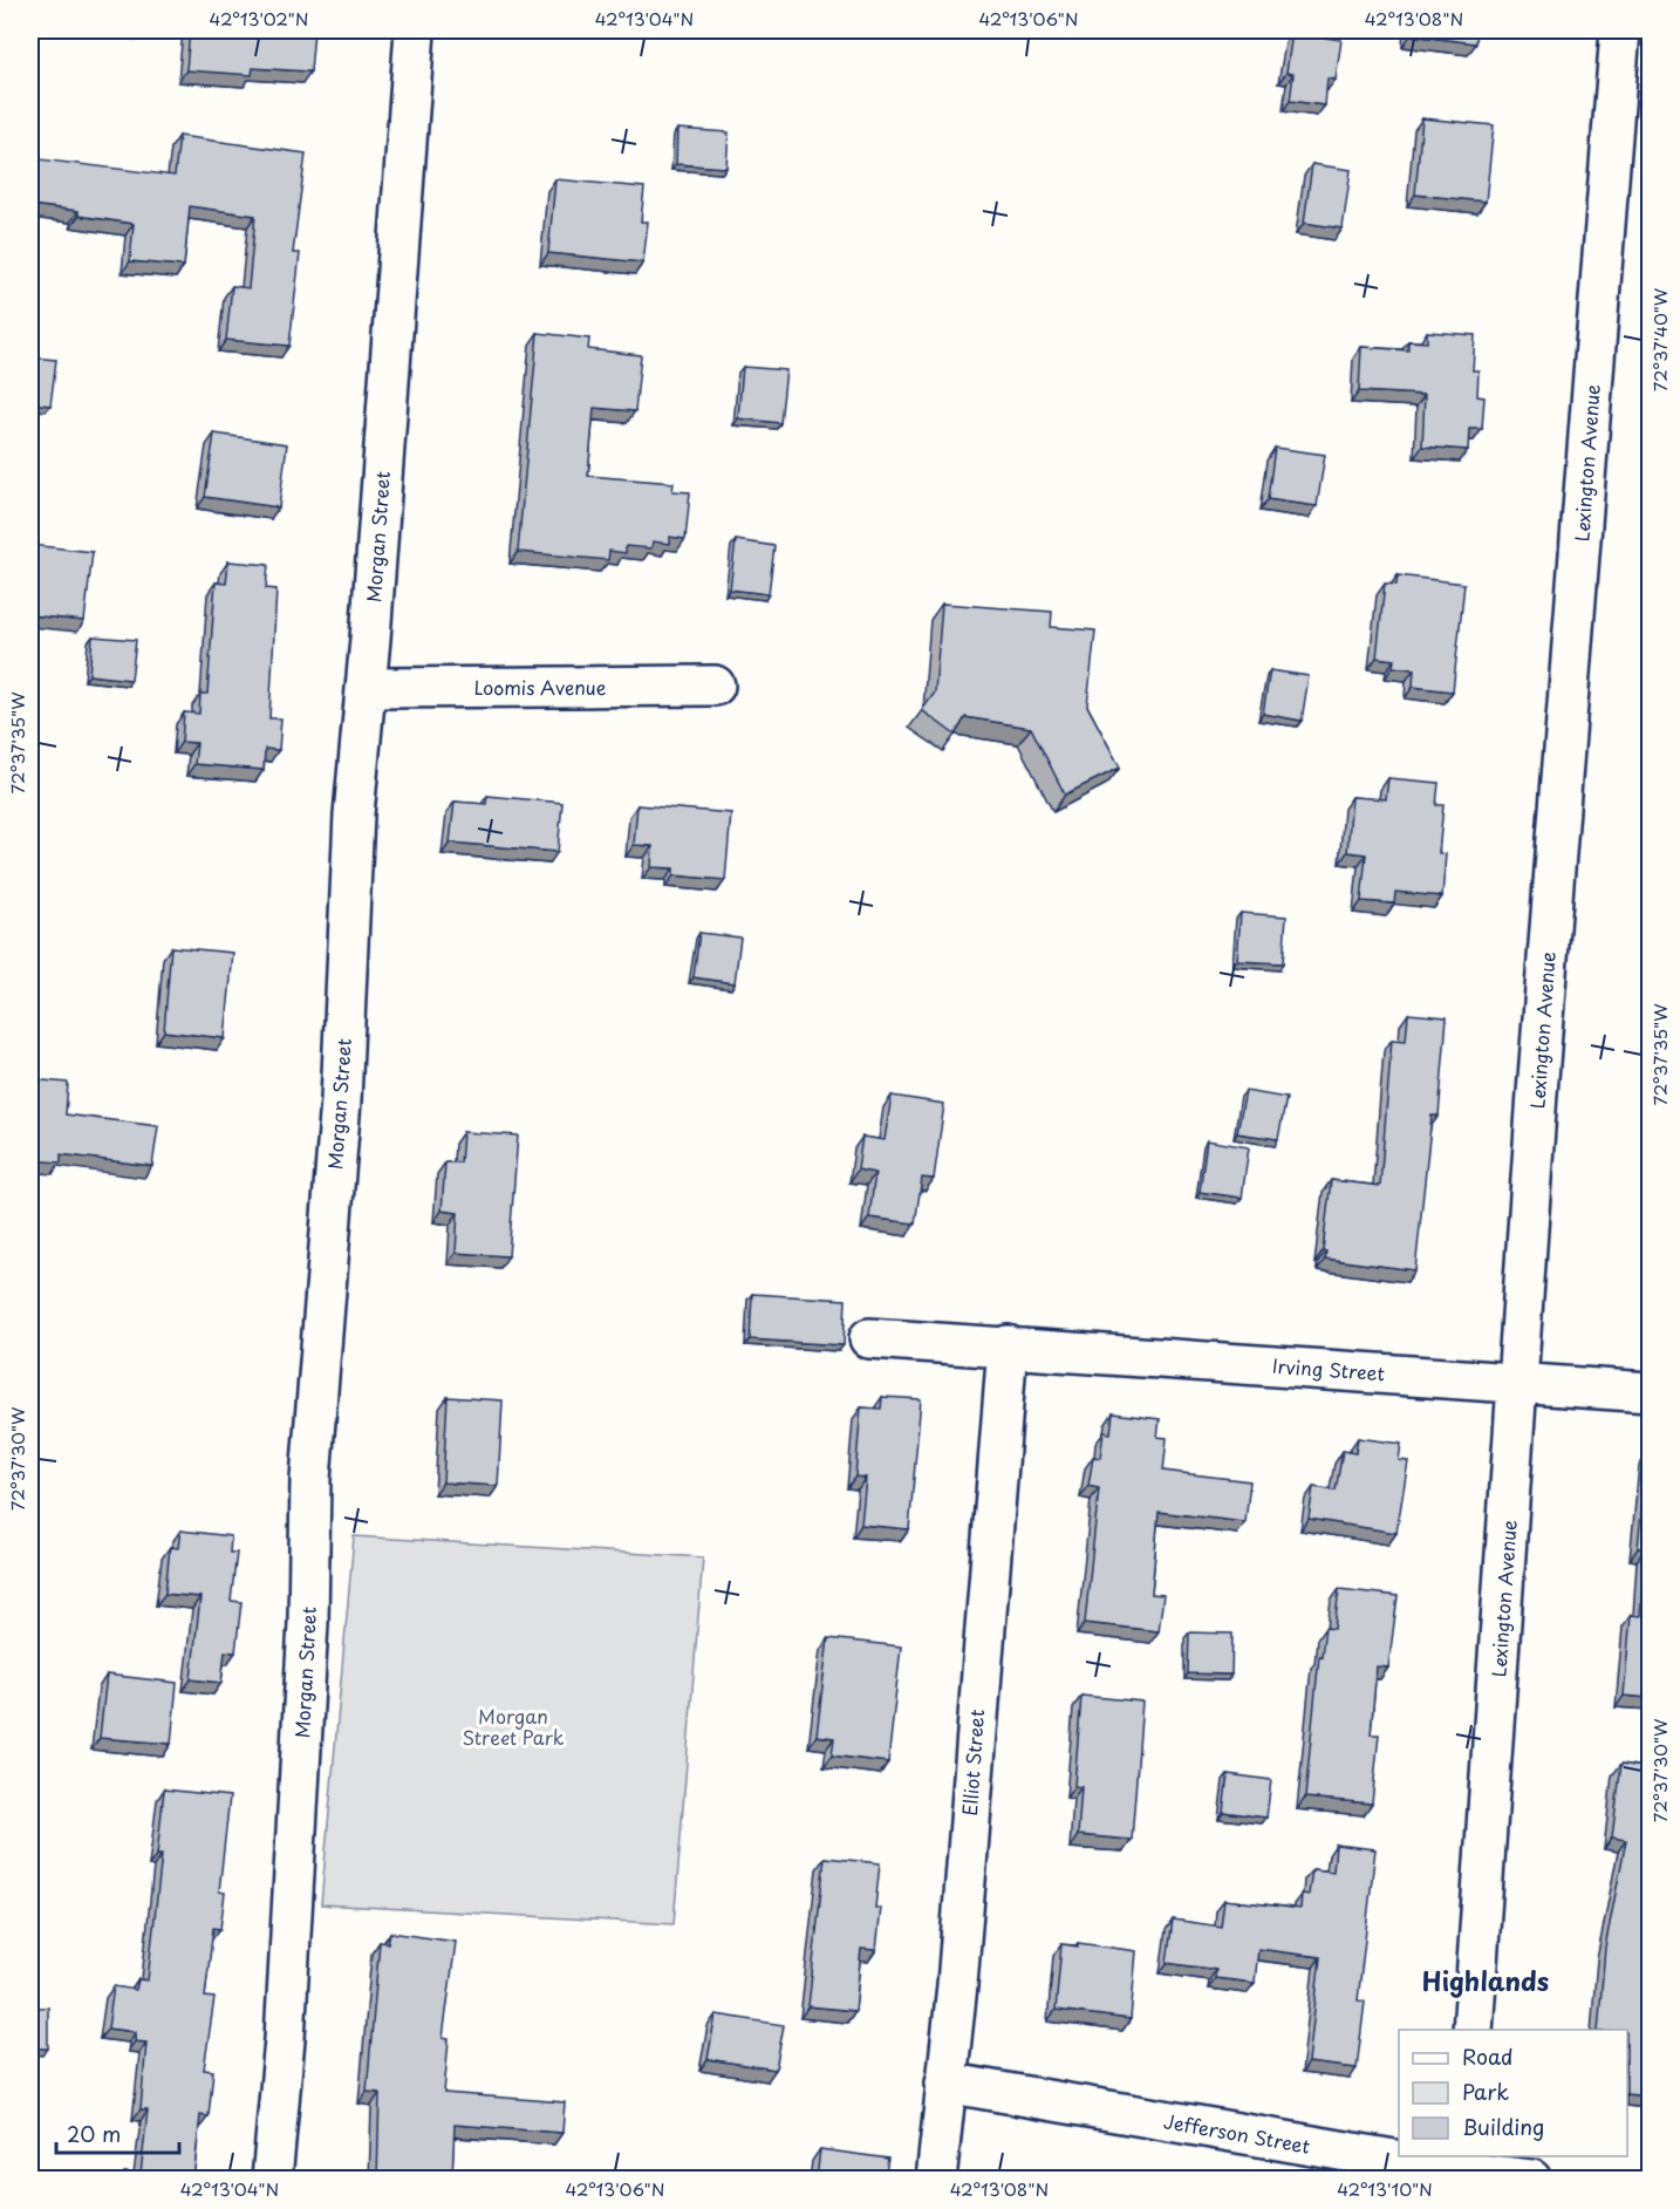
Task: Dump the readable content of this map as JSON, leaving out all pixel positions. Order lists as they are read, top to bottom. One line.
{"streets":{"street":["Lexington Avenue","Morgan Street","Loomis Avenue","Irving Street","Elliot Street","Jefferson Street"]},"crossings":[["Lexington Avenue","Irving Street"],["Morgan Street","Loomis Avenue"],["Irving Street","Elliot Street"],["Elliot Street","Jefferson Street"]],"districts":["Highlands"],"parks":["Morgan Street Park"],"legend":["Road","Park","Building"],"scale_bar":"20 m","coordinates":["42°13'02\"N","42°13'04\"N","42°13'06\"N","42°13'08\"N","72°37'40\"W","72°37'35\"W","72°37'30\"W","42°13'10\"N"]}
